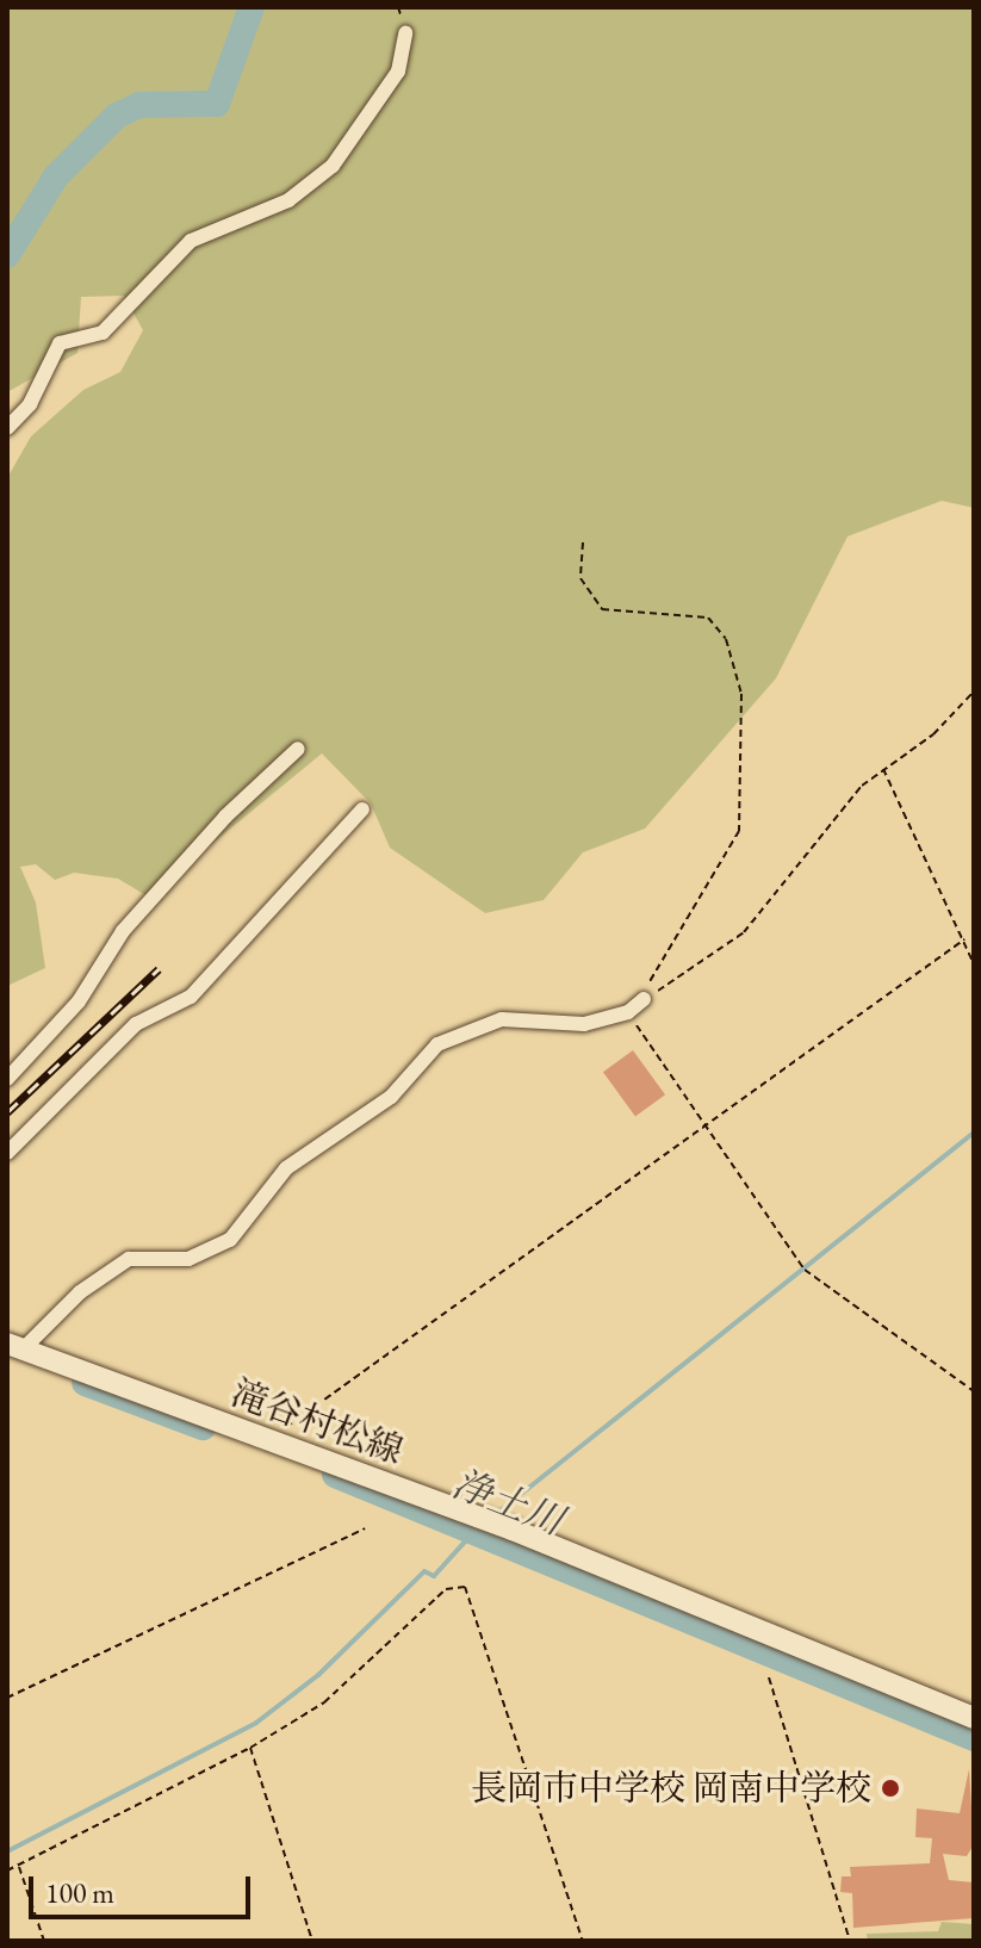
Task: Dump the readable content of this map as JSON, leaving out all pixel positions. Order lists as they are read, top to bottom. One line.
{"streets":{"main road":["滝谷村松線"]},"water":["浄土川"],"places":["長岡市中学校 岡南中学校"],"scale_bar":"100 m"}
